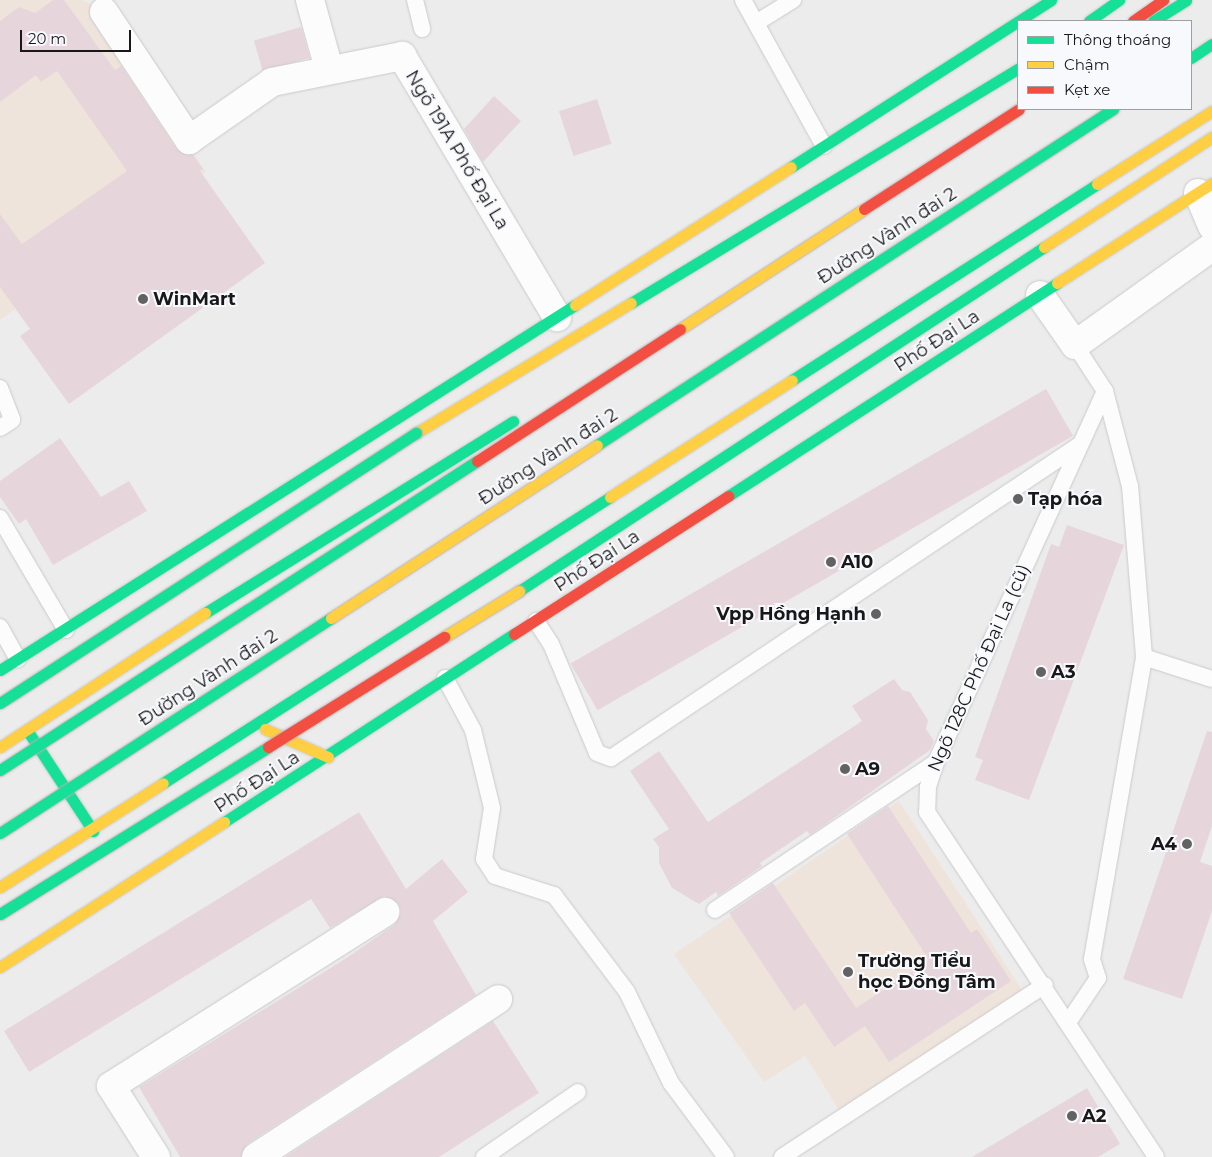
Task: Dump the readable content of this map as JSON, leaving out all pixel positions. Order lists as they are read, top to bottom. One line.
{"streets":{"main road":["Đường Vành đai 2","Phố Đại La"],"street":["Ngõ 191A Phố Đại La"],"lane":["Ngõ 128C Phố Đại La (cũ)"]},"places":["WinMart","Tạp hóa","A10","Vpp Hồng Hạnh","A3","A9","A4","Trường Tiểu học Đồng Tâm","A2"],"legend":["Thông thoáng","Chậm","Kẹt xe"],"scale_bar":"20 m"}
